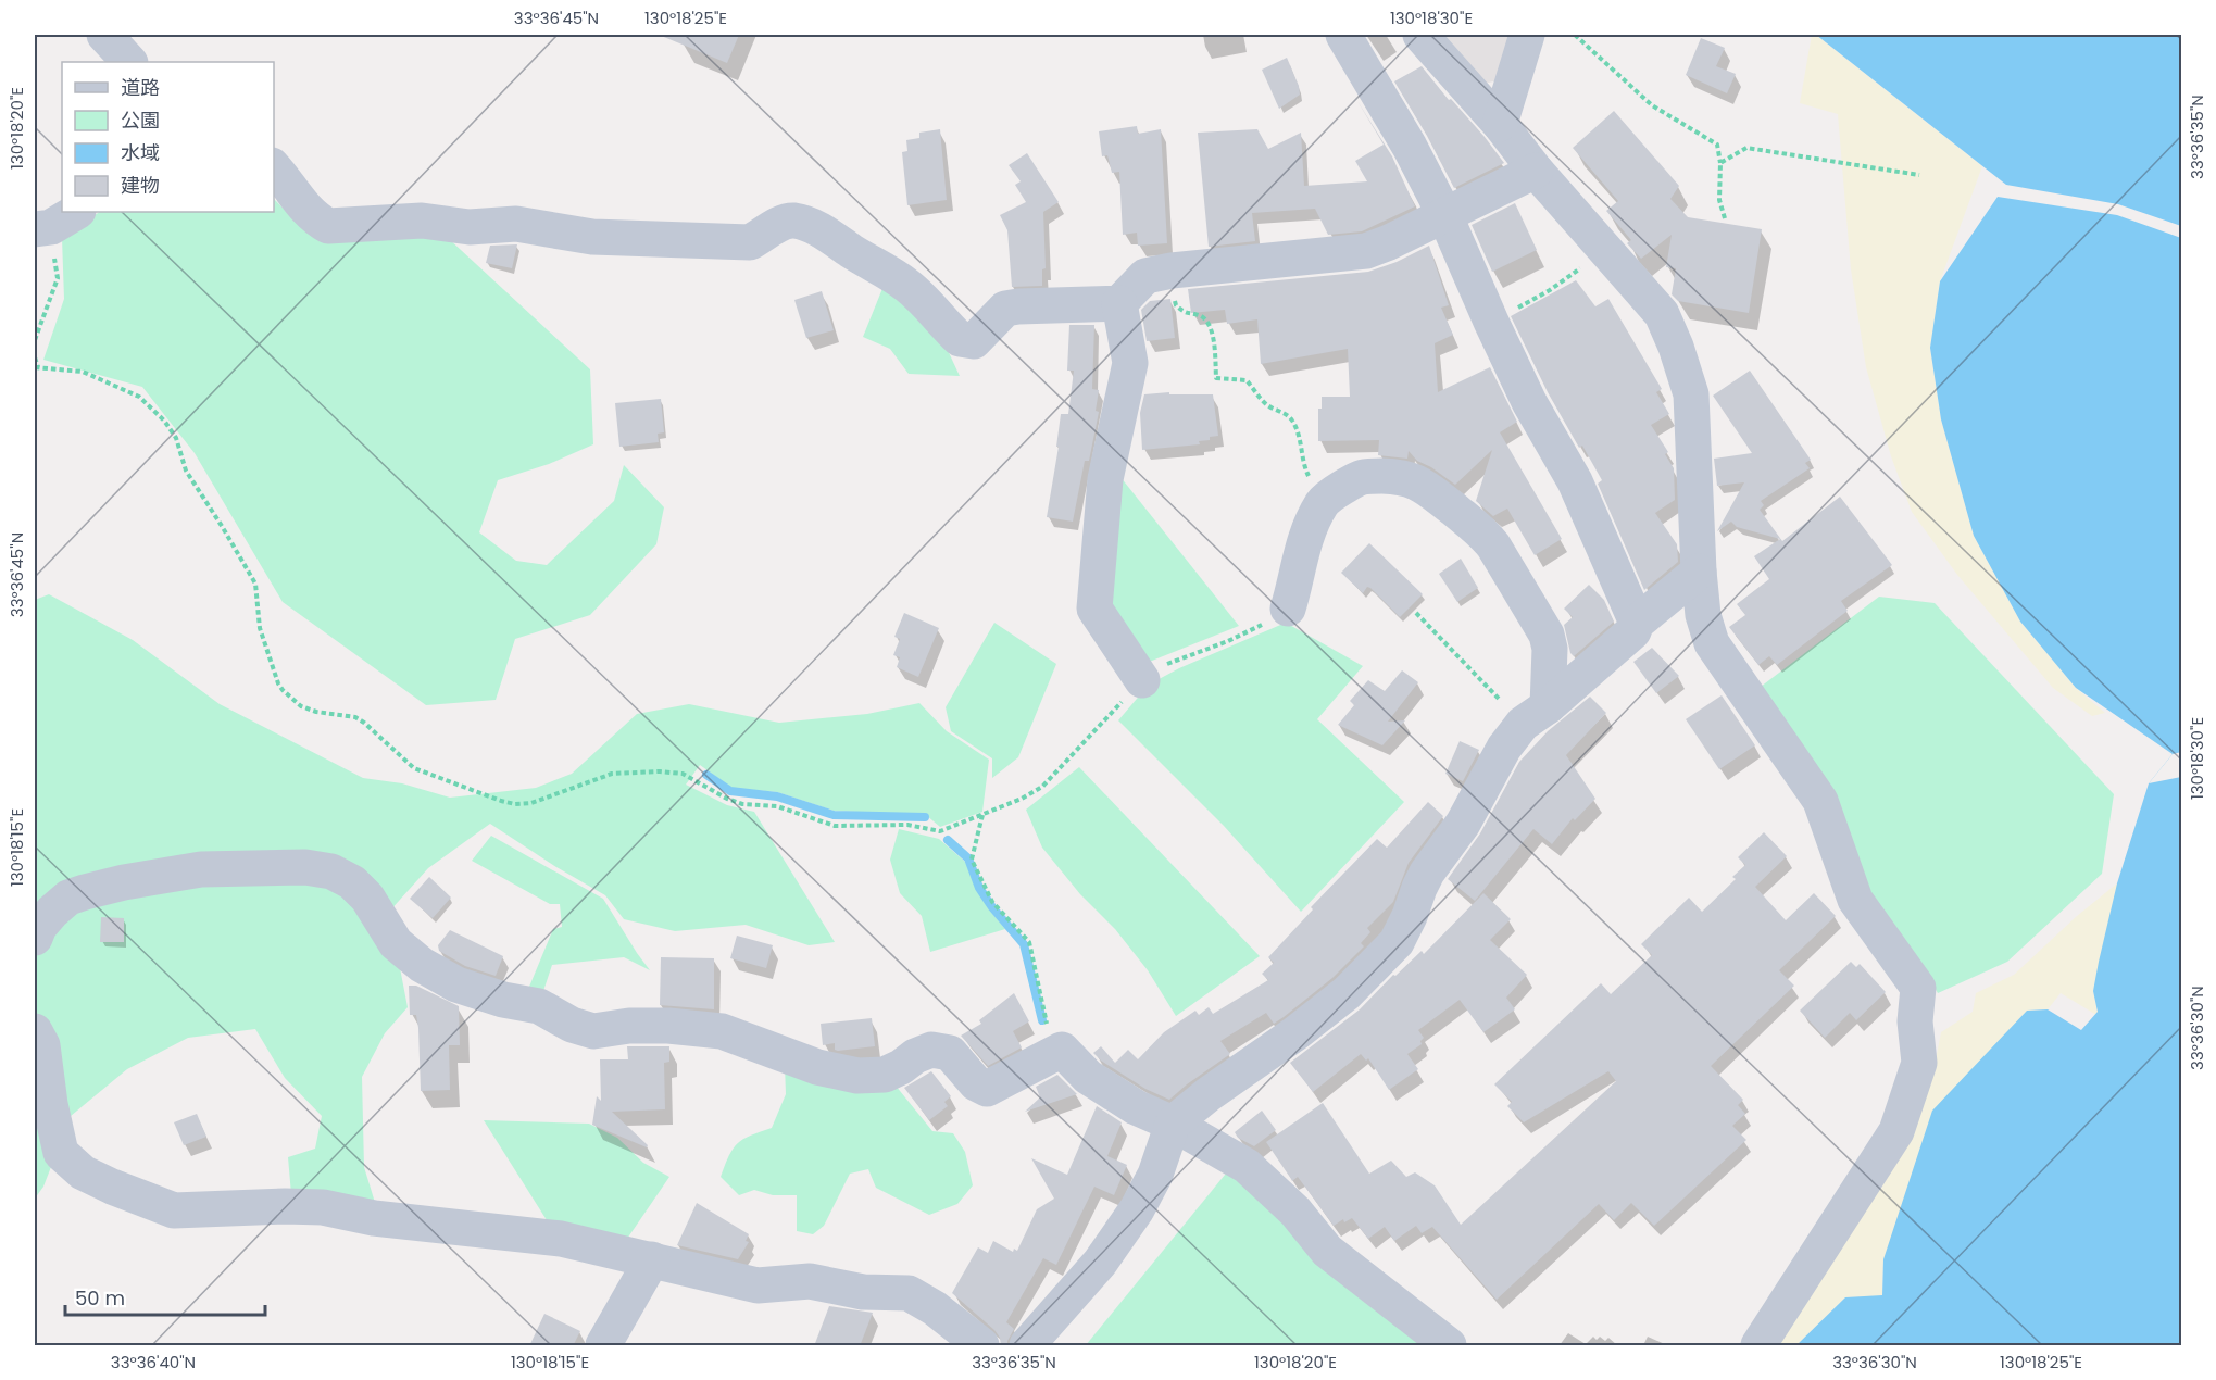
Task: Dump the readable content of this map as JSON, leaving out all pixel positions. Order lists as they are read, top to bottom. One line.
{"legend":["道路","公園","水域","建物"],"scale_bar":"50 m","coordinates":["33°36'45\"N","130°18'25\"E","130°18'30\"E","130°18'20\"E","33°36'35\"N","130°18'15\"E","33°36'30\"N","33°36'40\"N"]}
